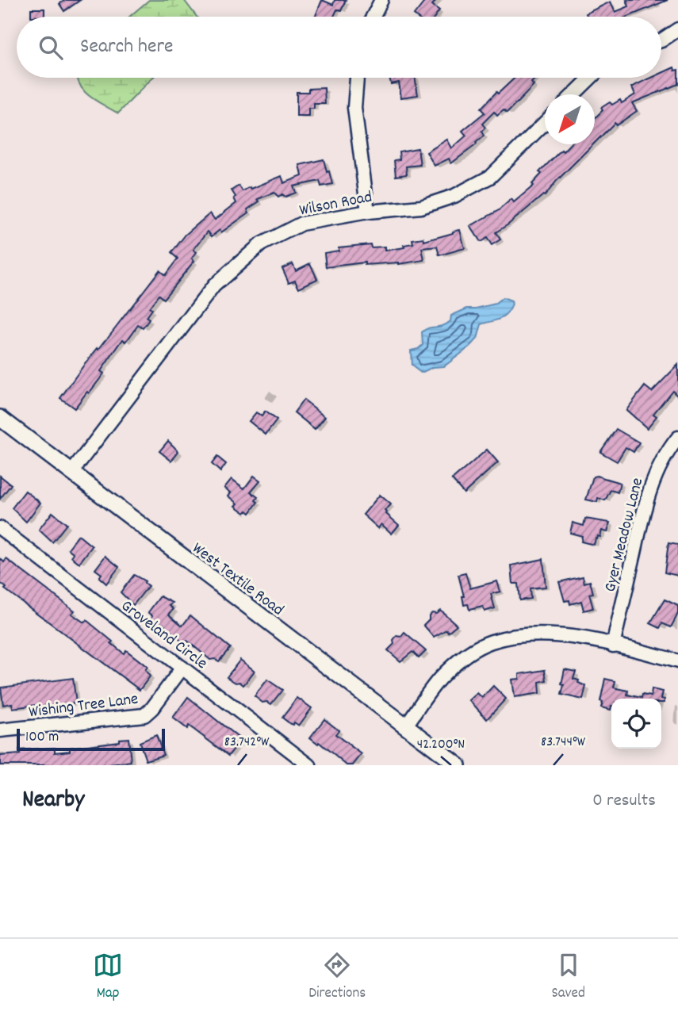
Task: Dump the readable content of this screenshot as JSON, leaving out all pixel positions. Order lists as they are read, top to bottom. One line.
{"streets":{"main road":["West Textile Road"],"street":["Wilson Road","Gyer Meadow Lane","Groveland Circle","Wishing Tree Lane"]},"crossings":[["Wilson Road","West Textile Road"],["Groveland Circle","Wishing Tree Lane"]],"scale_bar":"100 m","north":"bottom left","page":{"search":"Search here","scale":"100 m","heading":["Nearby","0 results"],"nav":["Map","Directions","Saved"]},"coordinates":["83.742°W","83.744°W","42.200°N"]}
